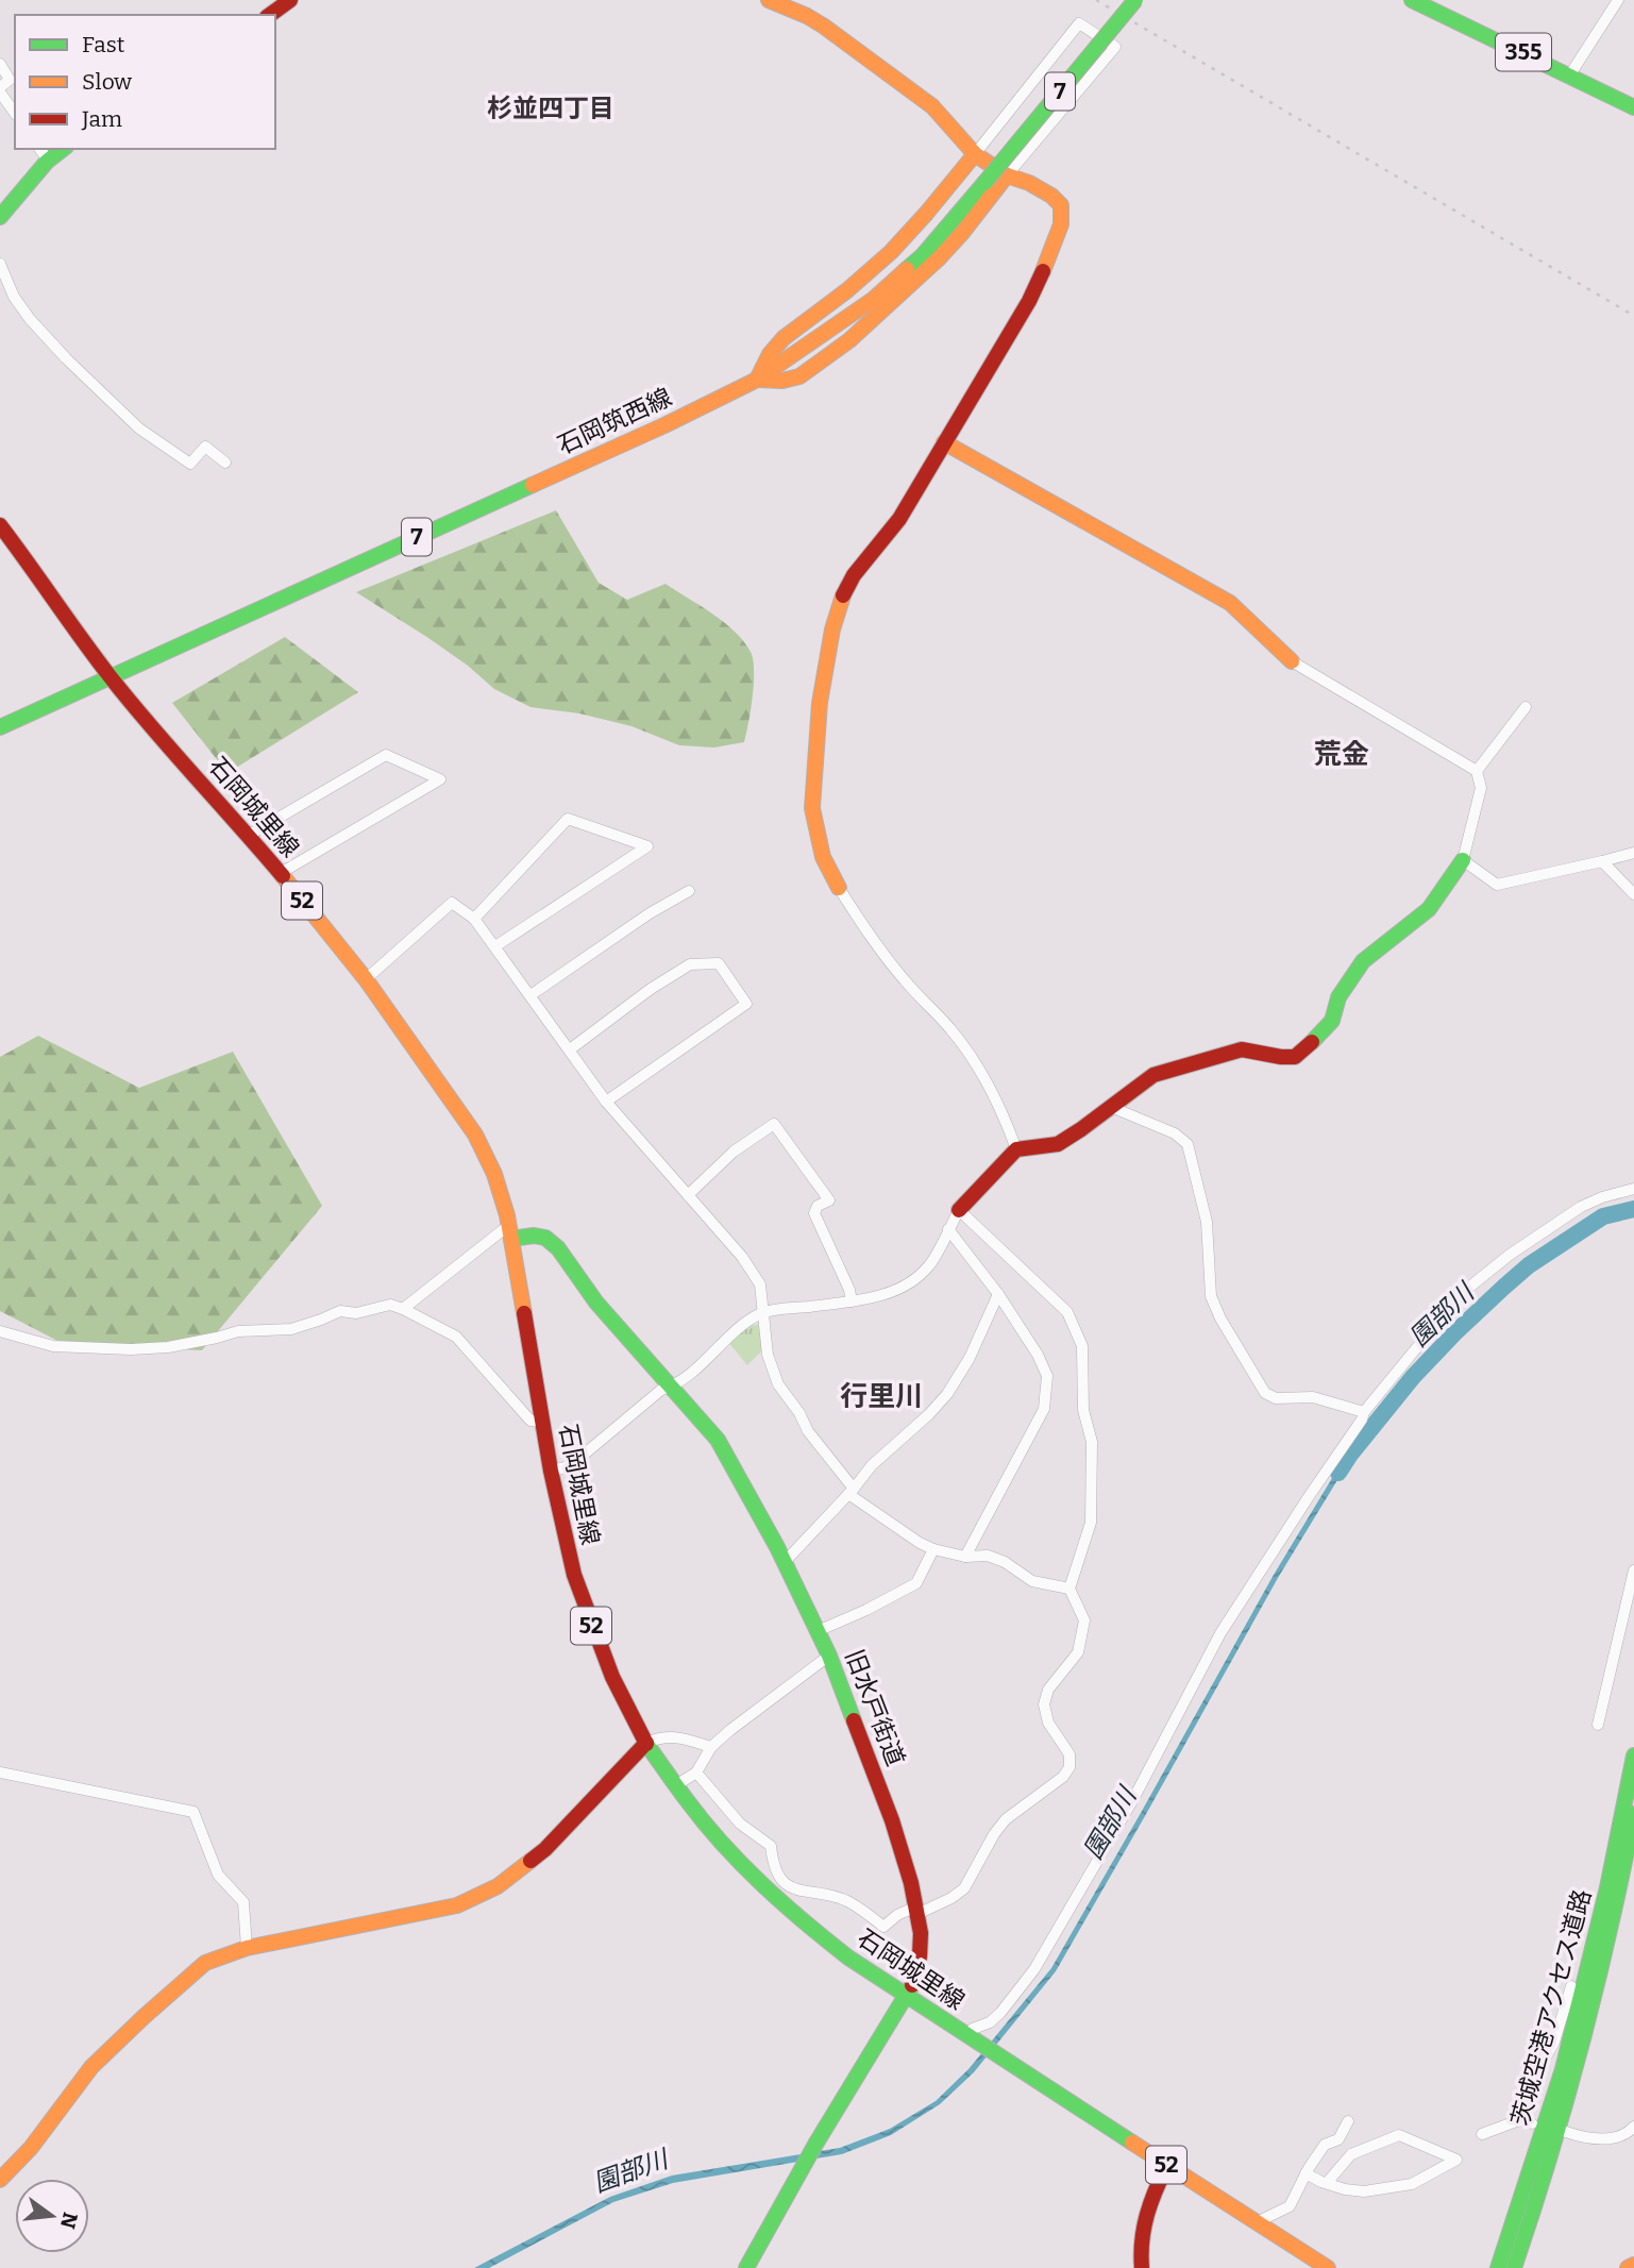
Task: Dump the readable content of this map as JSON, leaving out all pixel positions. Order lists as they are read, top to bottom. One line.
{"streets":{"main road":["355","7","石岡筑西線","石岡城里線","52","旧水戸街道","茨城空港アクセス道路"]},"crossings":[["石岡筑西線","石岡城里線"],["石岡城里線","旧水戸街道"]],"districts":["杉並四丁目","荒金","行里川"],"water":["園部川"],"legend":["Fast","Slow","Jam"],"north":"right"}
